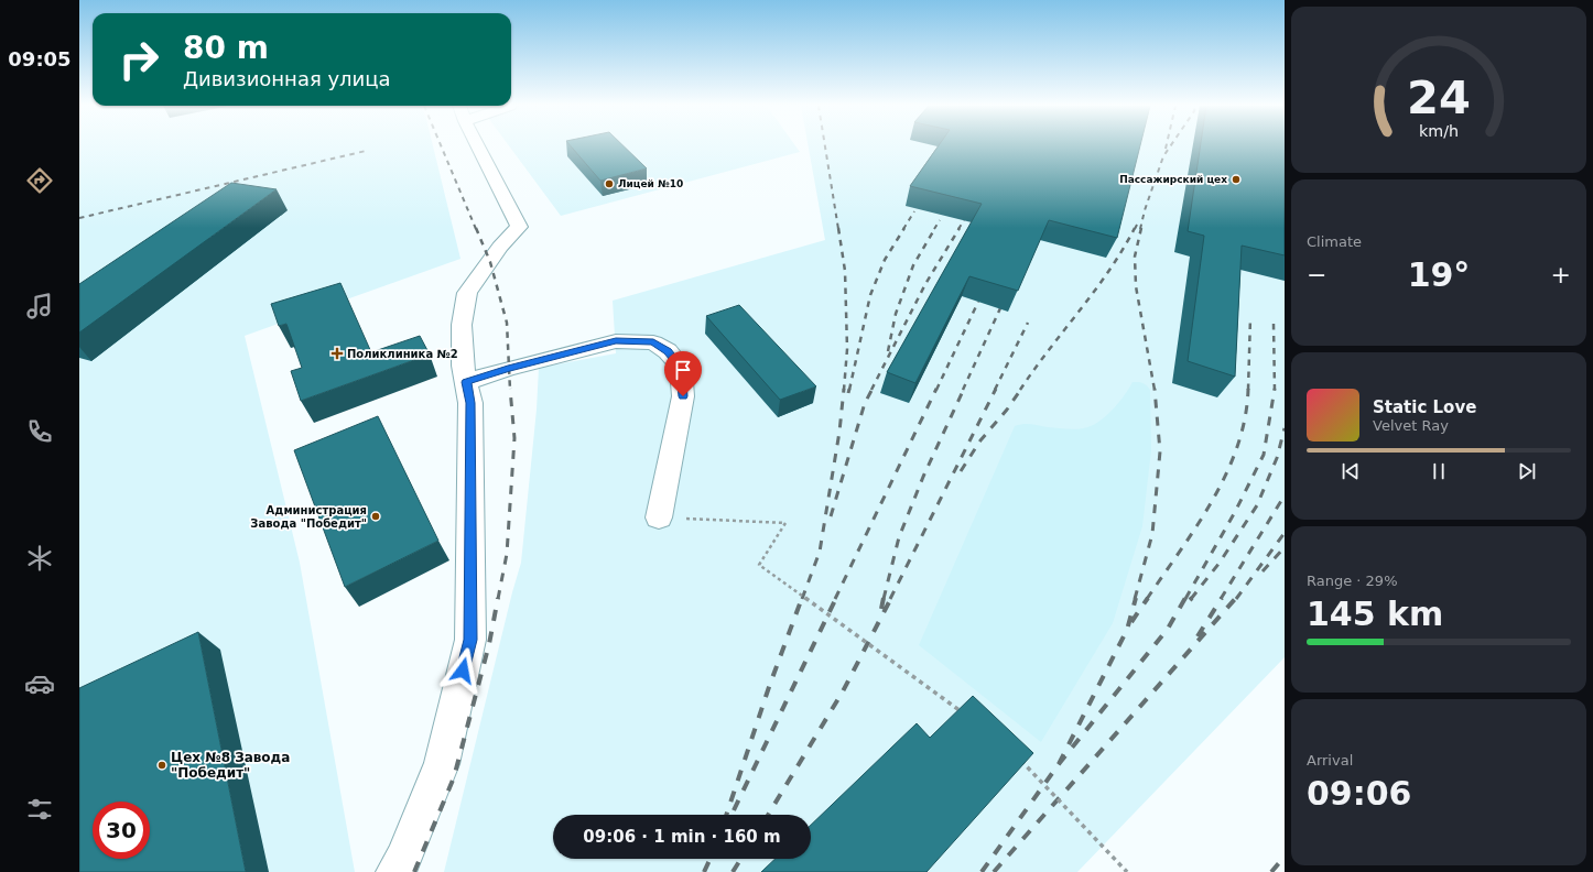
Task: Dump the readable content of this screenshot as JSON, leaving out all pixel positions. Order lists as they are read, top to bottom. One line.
{"places":{"other":["Пассажирский цех","Лицей №10","Администрация Завода \"Победит\"","Цех №8 Завода \"Победит\""],"health":["Поликлиника №2"]},"page":{"tabs":"09:05","turn":["80 m","Дивизионная улица"],"tile":["Climate",["Range · 29%","145 km"],["Arrival","09:06"]],"heat":["−","19°","+"],"song":["Static Love","Velvet Ray"],"limit":"30","trip":"09:06 · 1 min · 160 m","gauge":["24","km/h"]}}
